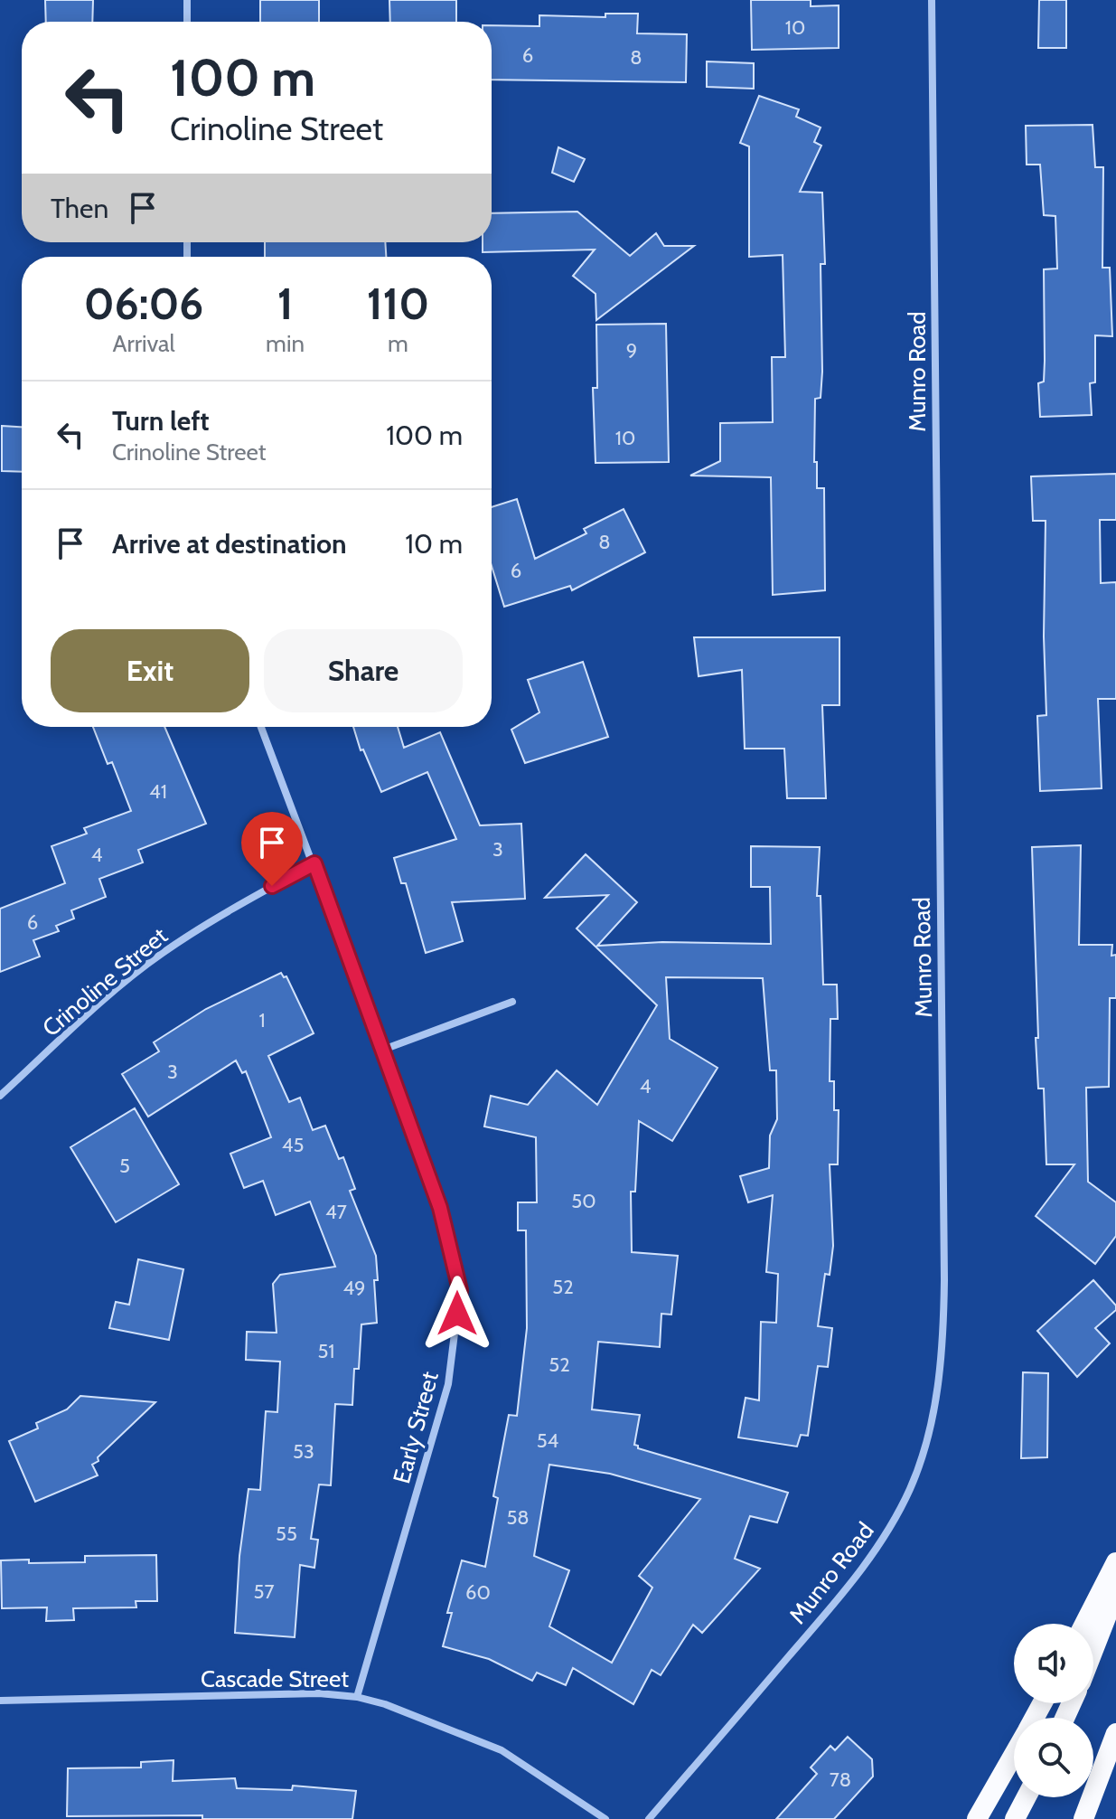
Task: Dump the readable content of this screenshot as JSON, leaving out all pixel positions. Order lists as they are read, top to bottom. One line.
{"streets":{"street":["Munro Road","Crinoline Street","Early Street","Cascade Street"]},"crossings":[["Crinoline Street","Early Street"],["Early Street","Cascade Street"]],"house_numbers":["10","6","8","9","10","8","6","41","3","4","6","1","3","4","45","5","50","47","52","49","51","52","54","53","58","55","57","60","78"],"page":{"turn":["100 m","Crinoline Street"],"then":"Then","eta":["06:06","Arrival","1","min","110","m"],"list":[{"name":"Turn left","note":"Crinoline Street","value":"100 m"},{"name":"Arrive at destination","value":"10 m"}],"buttons":["Exit","Share"]}}
